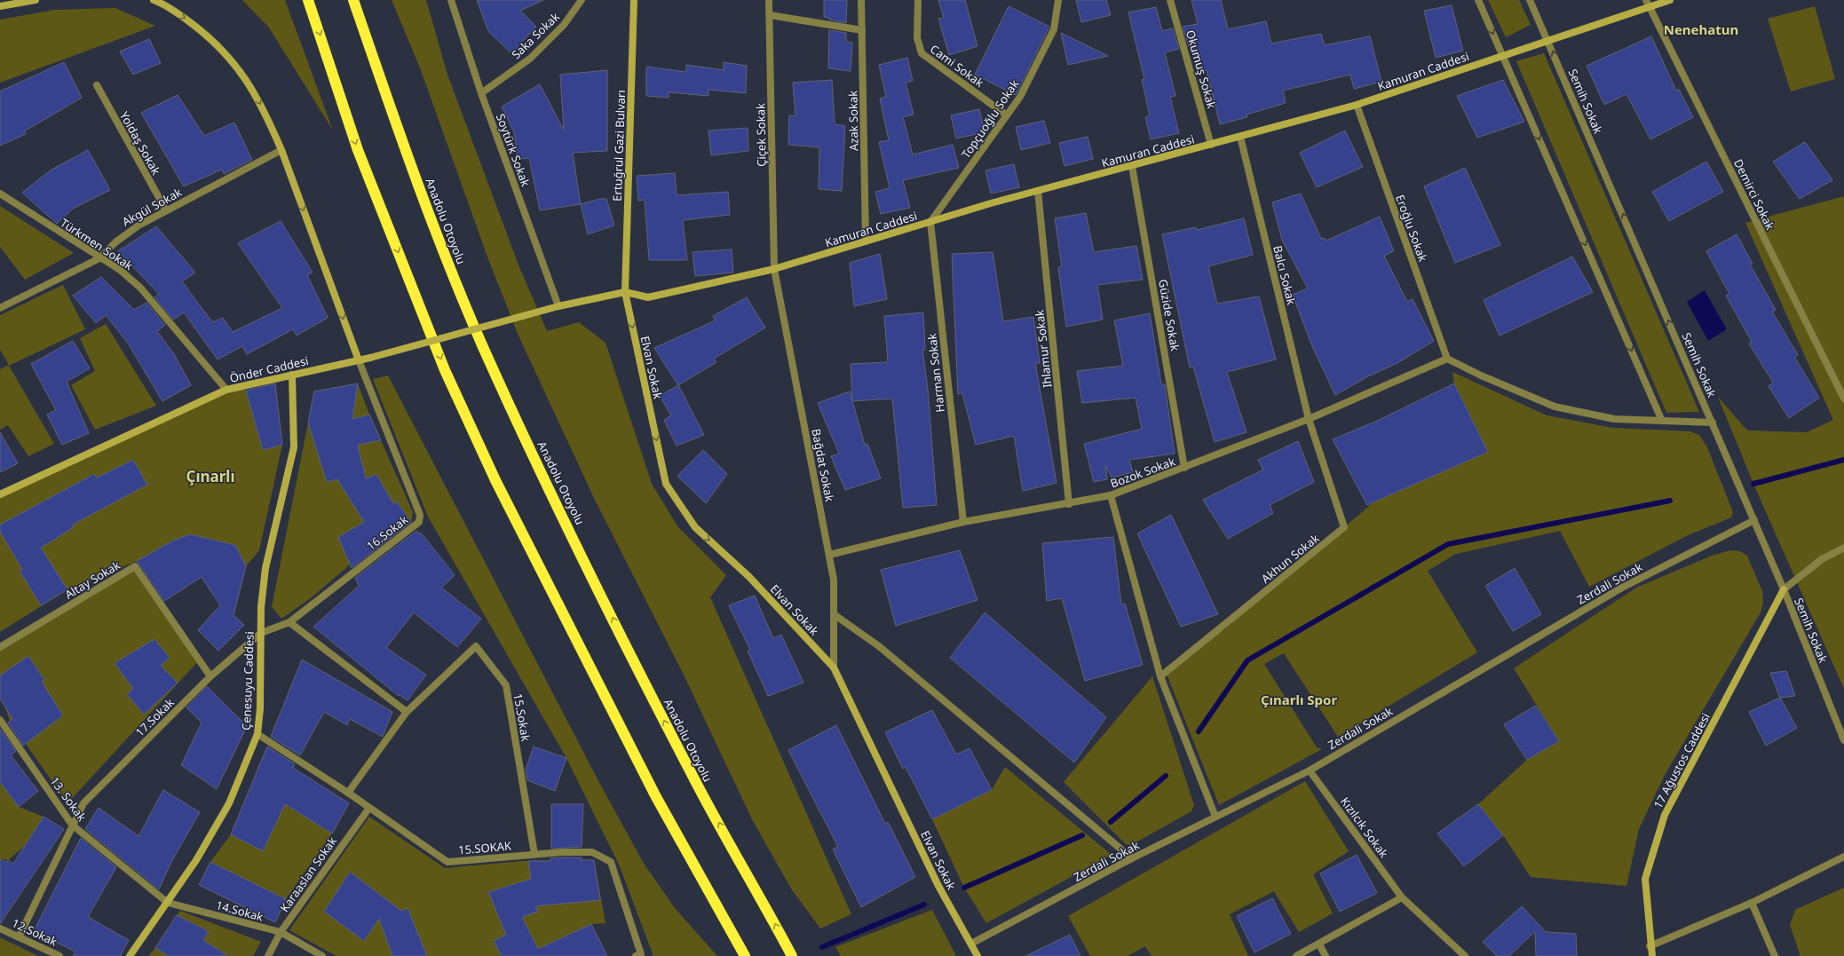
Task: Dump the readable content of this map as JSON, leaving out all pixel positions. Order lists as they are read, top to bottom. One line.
{"streets":{"highway":["Anadolu Otoyolu"],"street":["Saka Sokak","Cami Sokak","Okumuş Sokak","Kamuran Caddesi","Semih Sokak","Topçuoğlu Sokak","Azak Sokak","Çiçek Sokak","Yoldaş Sokak","Ertuğrul Gazi Bulvarı","Soytürk Sokak","Demirci Sokak","Akgül Sokak","Eroğlu Sokak","Türkmen Sokak","Balcı Sokak","Güzide Sokak","Ihlamur Sokak","Elvan Sokak","Önder Caddesi","Harman Sokak","Bağdat Sokak","Bozok Sokak","16.Sokak","Akhun Sokak","Altay Sokak","Zerdali Sokak","Çenesuyu Caddesi","17.Sokak","15.Sokak","17 Ağustos Caddesi","13. Sokak","Kızılcık Sokak","15.SOKAK","Karaaslan Sokak","14.Sokak","12.Sokak"]},"crossings":[["Saka Sokak","Soytürk Sokak"],["Cami Sokak","Topçuoğlu Sokak"],["Okumuş Sokak","Kamuran Caddesi"],["Kamuran Caddesi","Semih Sokak"],["Kamuran Caddesi","Topçuoğlu Sokak"],["Kamuran Caddesi","Azak Sokak"],["Kamuran Caddesi","Çiçek Sokak"],["Kamuran Caddesi","Ertuğrul Gazi Bulvarı"],["Kamuran Caddesi","Demirci Sokak"],["Kamuran Caddesi","Eroğlu Sokak"],["Kamuran Caddesi","Balcı Sokak"],["Kamuran Caddesi","Güzide Sokak"],["Kamuran Caddesi","Ihlamur Sokak"],["Kamuran Caddesi","Elvan Sokak"],["Kamuran Caddesi","Önder Caddesi"],["Kamuran Caddesi","Harman Sokak"],["Kamuran Caddesi","Bağdat Sokak"],["Semih Sokak","Zerdali Sokak"],["Semih Sokak","17 Ağustos Caddesi"],["Topçuoğlu Sokak","Harman Sokak"],["Çiçek Sokak","Bağdat Sokak"],["Yoldaş Sokak","Akgül Sokak"],["Ertuğrul Gazi Bulvarı","Elvan Sokak"],["Ertuğrul Gazi Bulvarı","Önder Caddesi"],["Soytürk Sokak","Önder Caddesi"],["Akgül Sokak","Türkmen Sokak"],["Eroğlu Sokak","Bozok Sokak"],["Türkmen Sokak","Önder Caddesi"],["Balcı Sokak","Bozok Sokak"],["Balcı Sokak","Akhun Sokak"],["Güzide Sokak","Bozok Sokak"],["Ihlamur Sokak","Bozok Sokak"],["Elvan Sokak","Önder Caddesi"],["Elvan Sokak","Bağdat Sokak"],["Elvan Sokak","Zerdali Sokak"],["Önder Caddesi","16.Sokak"],["Önder Caddesi","Çenesuyu Caddesi"],["Harman Sokak","Bozok Sokak"],["Bağdat Sokak","Bozok Sokak"],["Bozok Sokak","Akhun Sokak"],["16.Sokak","Çenesuyu Caddesi"],["16.Sokak","17.Sokak"],["Altay Sokak","17.Sokak"],["Zerdali Sokak","Kızılcık Sokak"],["Çenesuyu Caddesi","17.Sokak"],["Çenesuyu Caddesi","13. Sokak"],["Çenesuyu Caddesi","15.SOKAK"],["Çenesuyu Caddesi","14.Sokak"],["17.Sokak","13. Sokak"],["17.Sokak","12.Sokak"],["15.Sokak","15.SOKAK"],["13. Sokak","14.Sokak"],["15.SOKAK","Karaaslan Sokak"],["Karaaslan Sokak","14.Sokak"]],"one_way":["Elvan Sokak"],"districts":["Nenehatun","Çınarlı","Çınarlı Spor"]}
